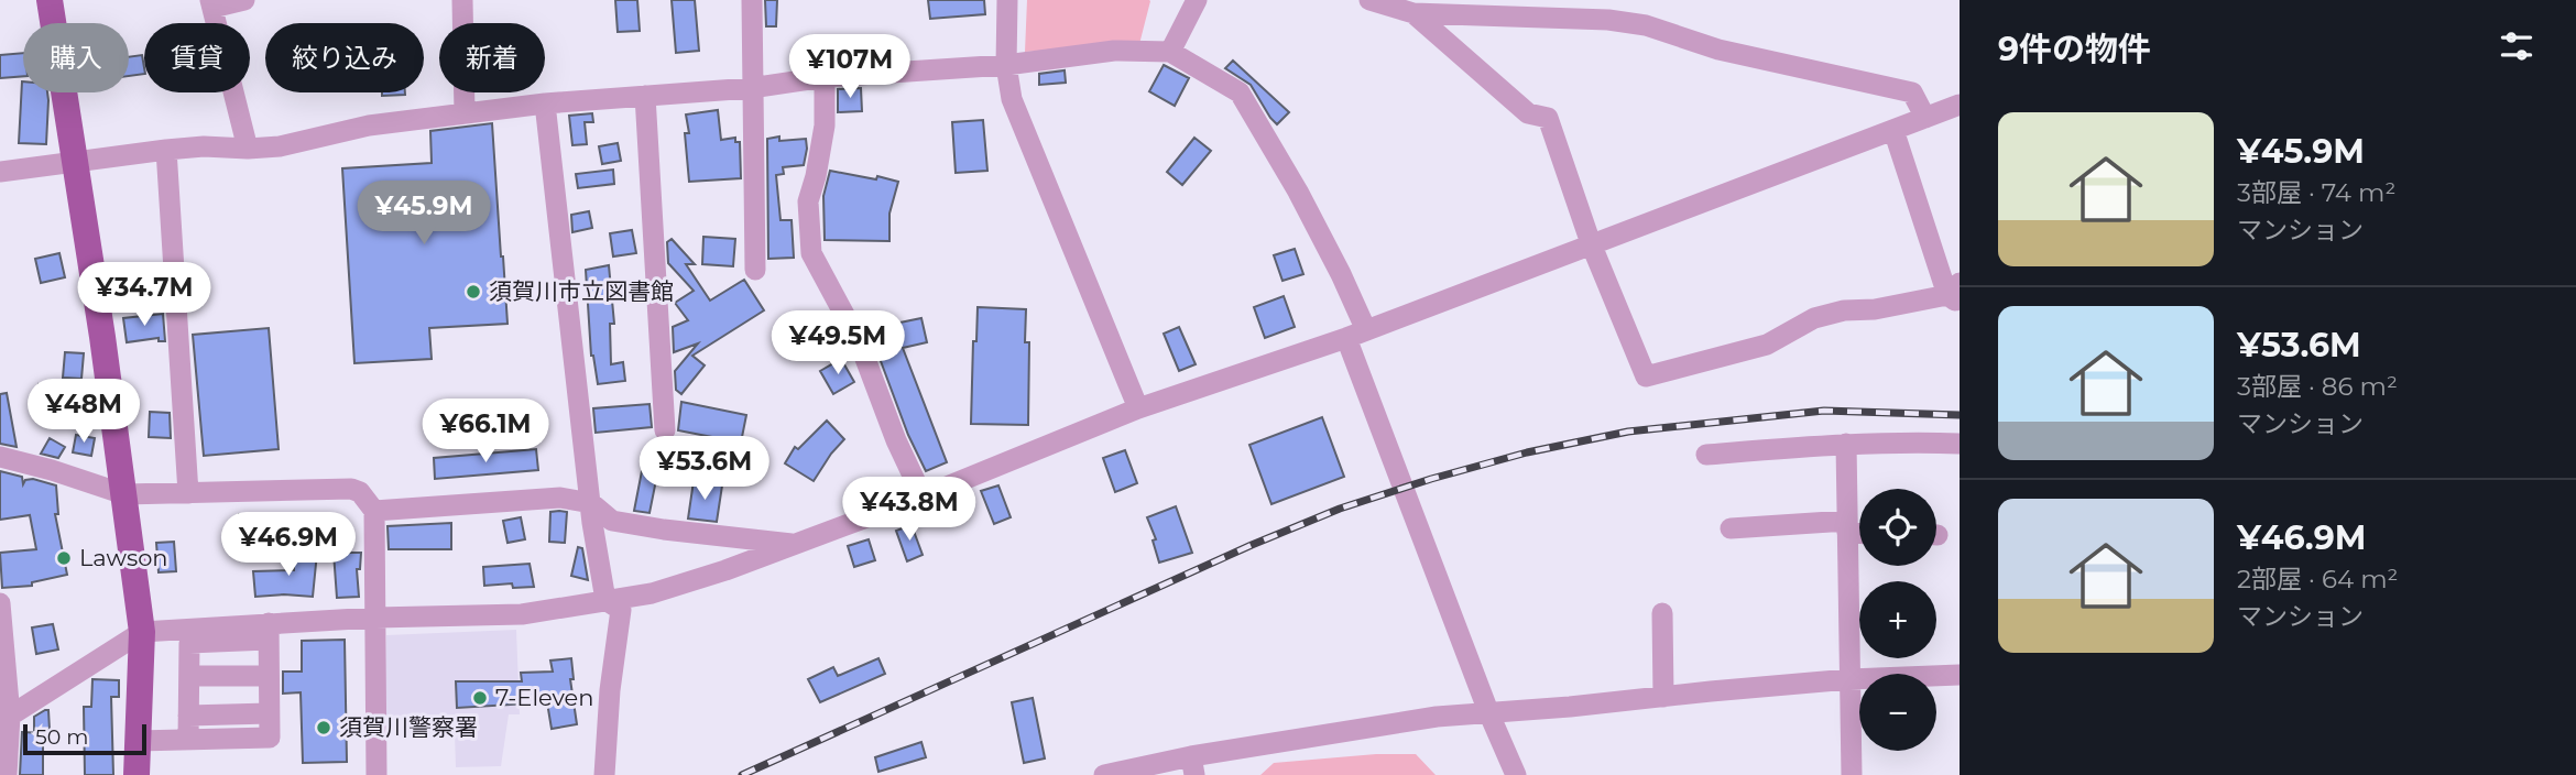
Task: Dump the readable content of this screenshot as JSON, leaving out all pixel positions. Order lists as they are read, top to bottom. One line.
{"places":["須賀川市立図書館","Lawson","7-Eleven","須賀川警察署"],"scale_bar":"50 m","page":{"heading":"9件の物件","chip":["購入","賃貸","絞り込み","新着"],"price":["¥107M","¥45.9M","¥34.7M","¥49.5M","¥48M","¥66.1M","¥53.6M","¥43.8M","¥46.9M"],"list":[{"name":"¥45.9M","note":"3部屋 · 74 m² · マンション"},{"name":"¥53.6M","note":"3部屋 · 86 m² · マンション"},{"name":"¥46.9M","note":"2部屋 · 64 m² · マンション"}],"map_buttons":["+","−"],"scale":"50 m"}}
